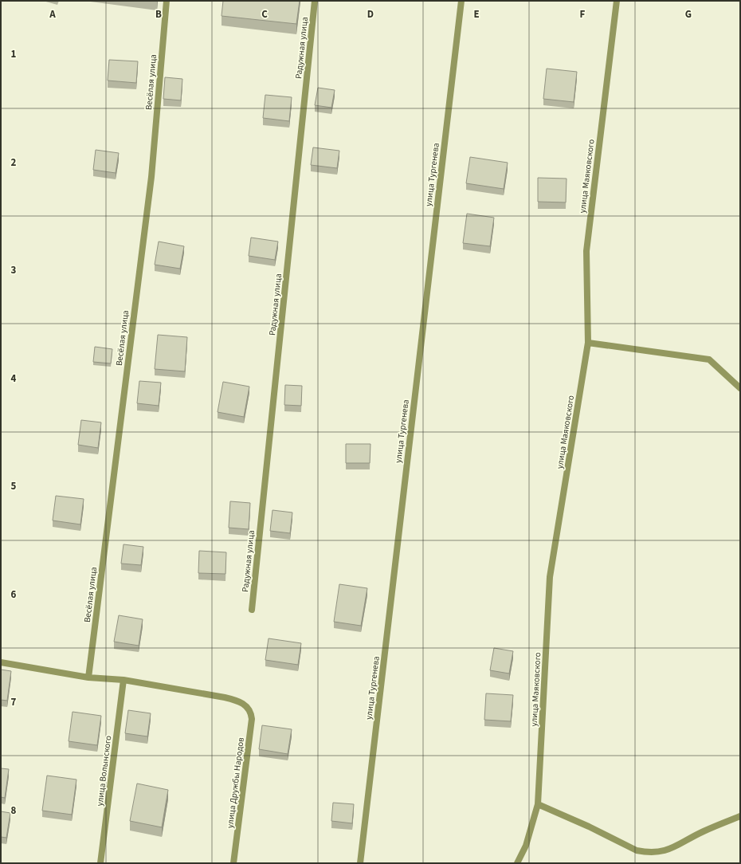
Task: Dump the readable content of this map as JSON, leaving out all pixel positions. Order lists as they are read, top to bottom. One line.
{"streets":{"street":["Радужная улица","Весёлая улица","улица Тургенева","улица Маяковского","улица Волынского","улица Дружбы Народов"]},"crossings":[["улица Волынского","улица Дружбы Народов"]],"grid":{"columns":["A","B","C","D","E","F","G"],"rows":["1","2","3","4","5","6","7","8"]}}
